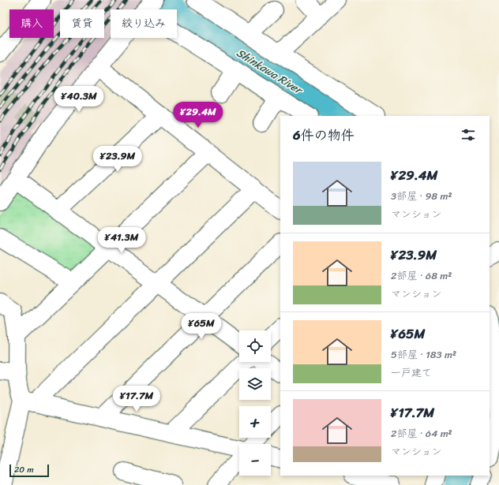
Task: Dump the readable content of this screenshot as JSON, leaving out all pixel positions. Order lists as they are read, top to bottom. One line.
{"water":["Shinkawa River"],"scale_bar":"20 m","page":{"chip":["購入","賃貸","絞り込み"],"price":["¥40.3M","¥29.4M","¥23.9M","¥41.3M","¥65M","¥17.7M"],"heading":"6件の物件","list":[{"name":"¥29.4M","note":"3部屋 · 98 m² · マンション"},{"name":"¥23.9M","note":"2部屋 · 68 m² · マンション"},{"name":"¥65M","note":"5部屋 · 183 m² · 一戸建て"},{"name":"¥17.7M","note":"2部屋 · 64 m² · マンション"}],"map_buttons":["+","−"],"scale":"20 m"}}
